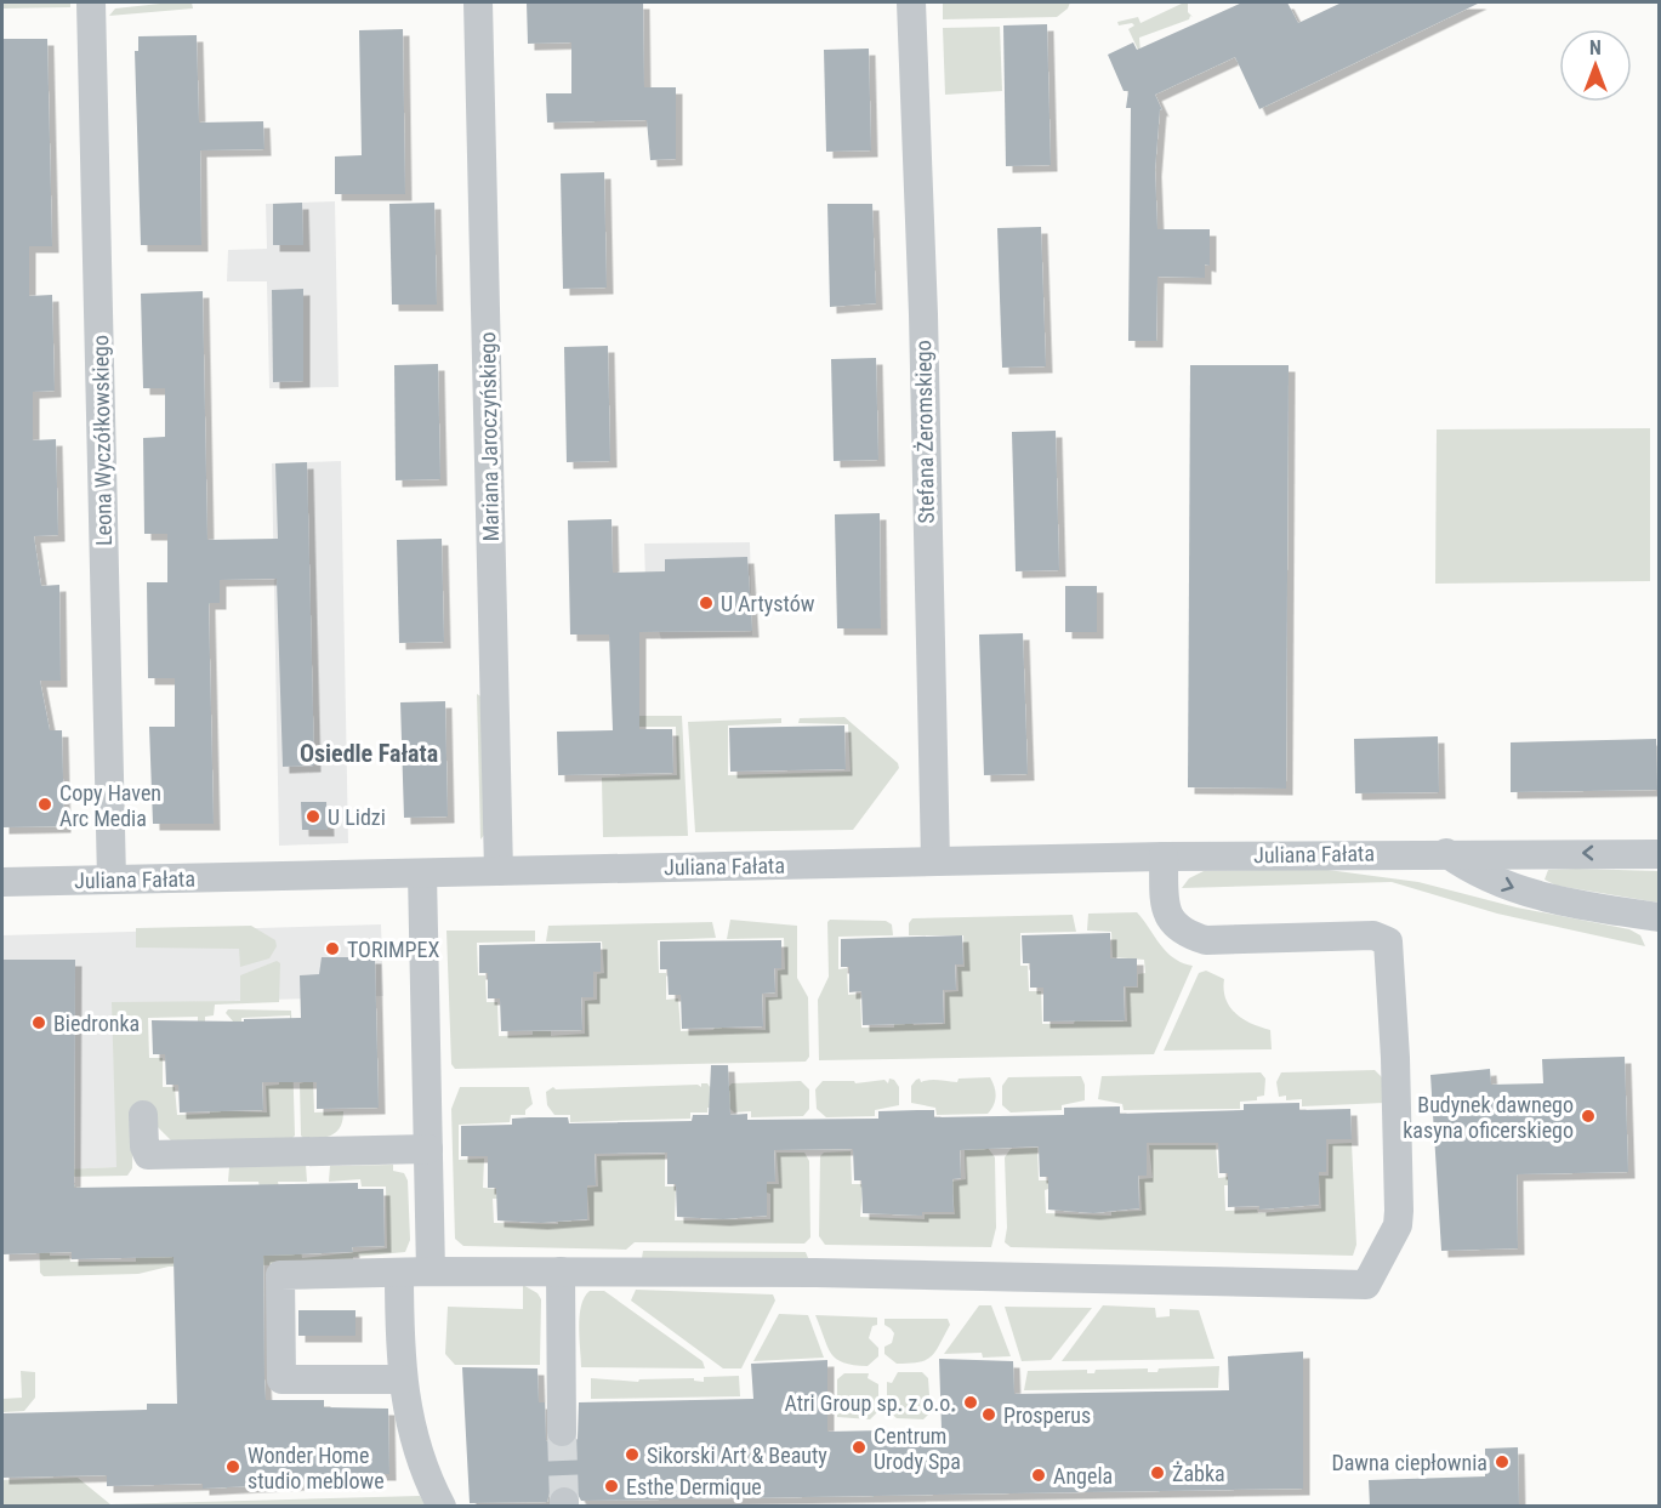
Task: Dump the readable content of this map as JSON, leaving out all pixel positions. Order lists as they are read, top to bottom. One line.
{"streets":{"street":["Stefana Żeromskiego","Mariana Jaroczyńskiego","Leona Wyczółkowskiego","Juliana Fałata"]},"crossings":[["Stefana Żeromskiego","Juliana Fałata"],["Mariana Jaroczyńskiego","Juliana Fałata"],["Leona Wyczółkowskiego","Juliana Fałata"]],"districts":["Osiedle Fałata"],"places":["U Artystów","Copy Haven Arc Media","U Lidzi","TORIMPEX","Biedronka","Budynek dawnego kasyna oficerskiego","Atri Group sp. z o.o.","Prosperus","Centrum Urody Spa","Sikorski Art & Beauty","Dawna ciepłownia","Wonder Home studio meblowe","Żabka","Angela","Esthe Dermique"],"north":"top"}
